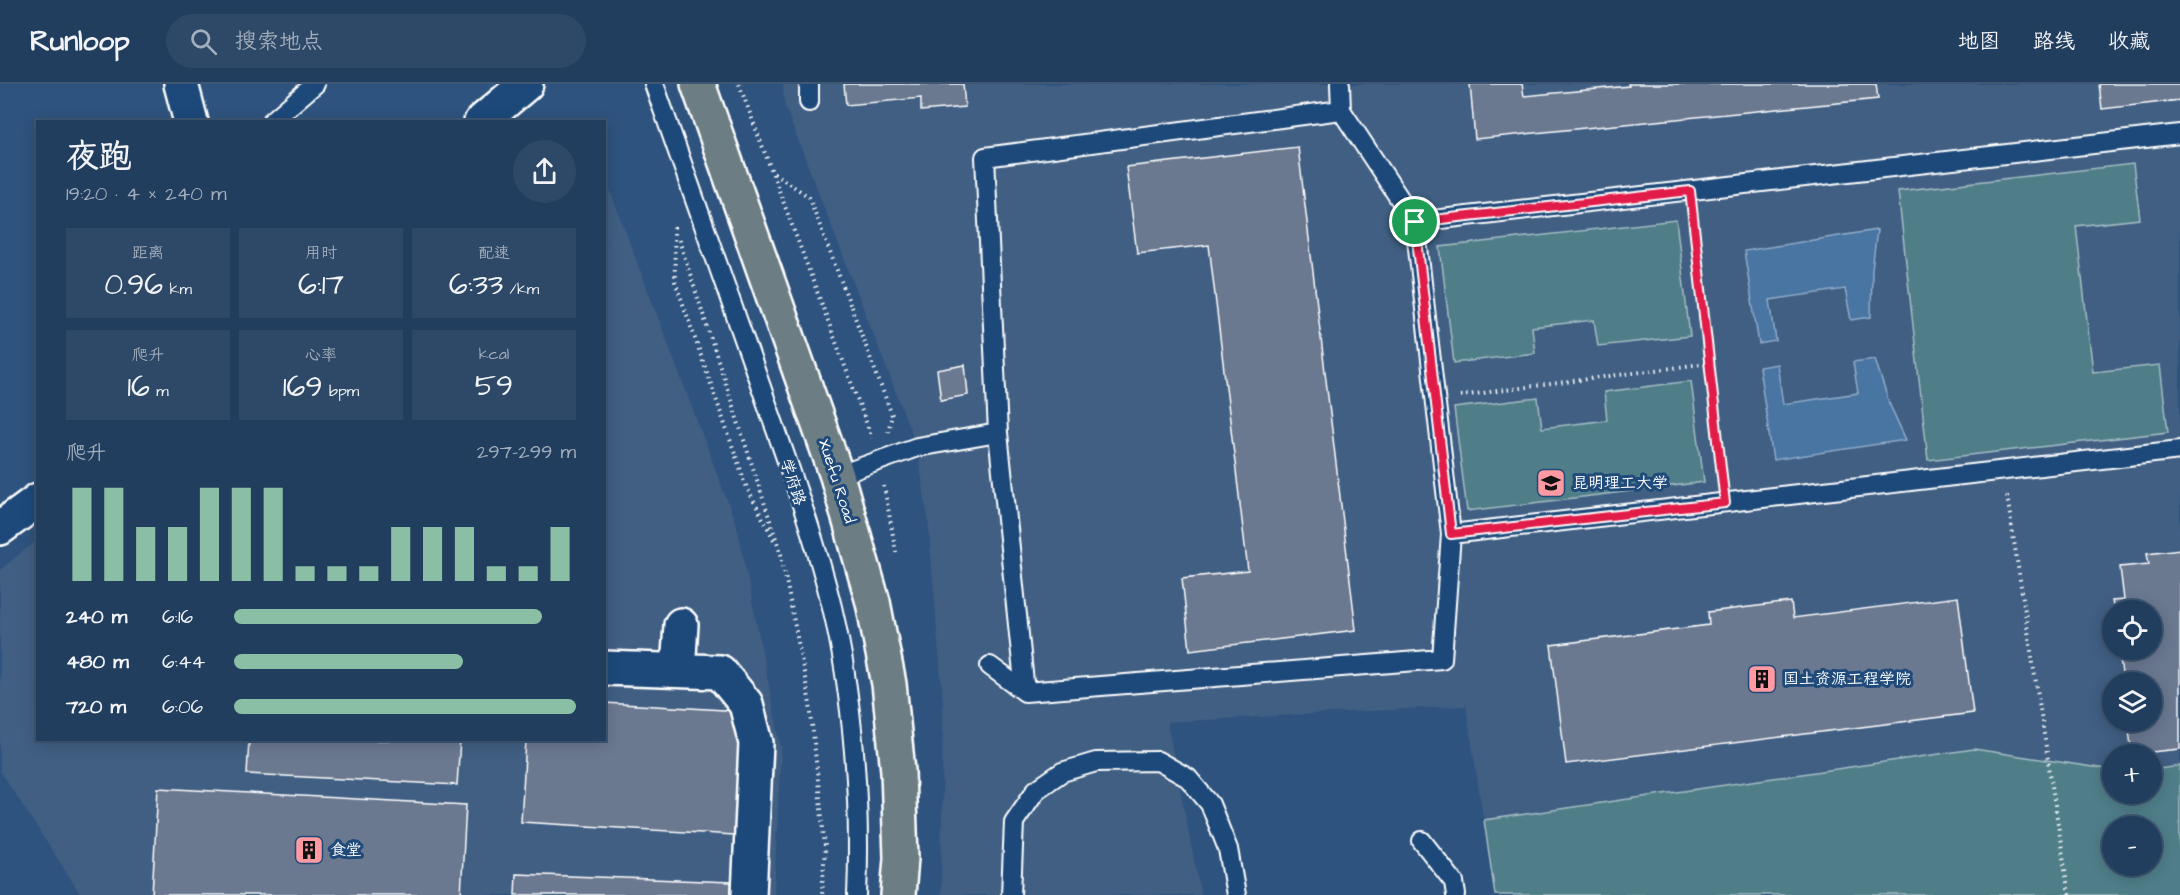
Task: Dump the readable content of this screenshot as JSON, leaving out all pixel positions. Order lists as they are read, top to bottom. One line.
{"streets":{"main road":["Xuefu Road"],"lane":["学府路"]},"places":{"school or university":["昆明理工大学"],"building":["国土资源工程学院","食堂"]},"page":{"header":"Runloop","search":"搜索地点","nav":["地图","路线","收藏"],"heading":["夜跑","19:20 · 4 × 240 m"],"stats":[["距离","0.96 km"],["用时","6:17"],["配速","6:33 /km"],["爬升","16 m"],["心率","169 bpm"],["kcal","59"]],"chart":["爬升","297–299 m"],"list":[{"name":"240 m","note":"6:16"},{"name":"480 m","note":"6:44"},{"name":"720 m","note":"6:06"}],"map_buttons":["+","−"]}}
